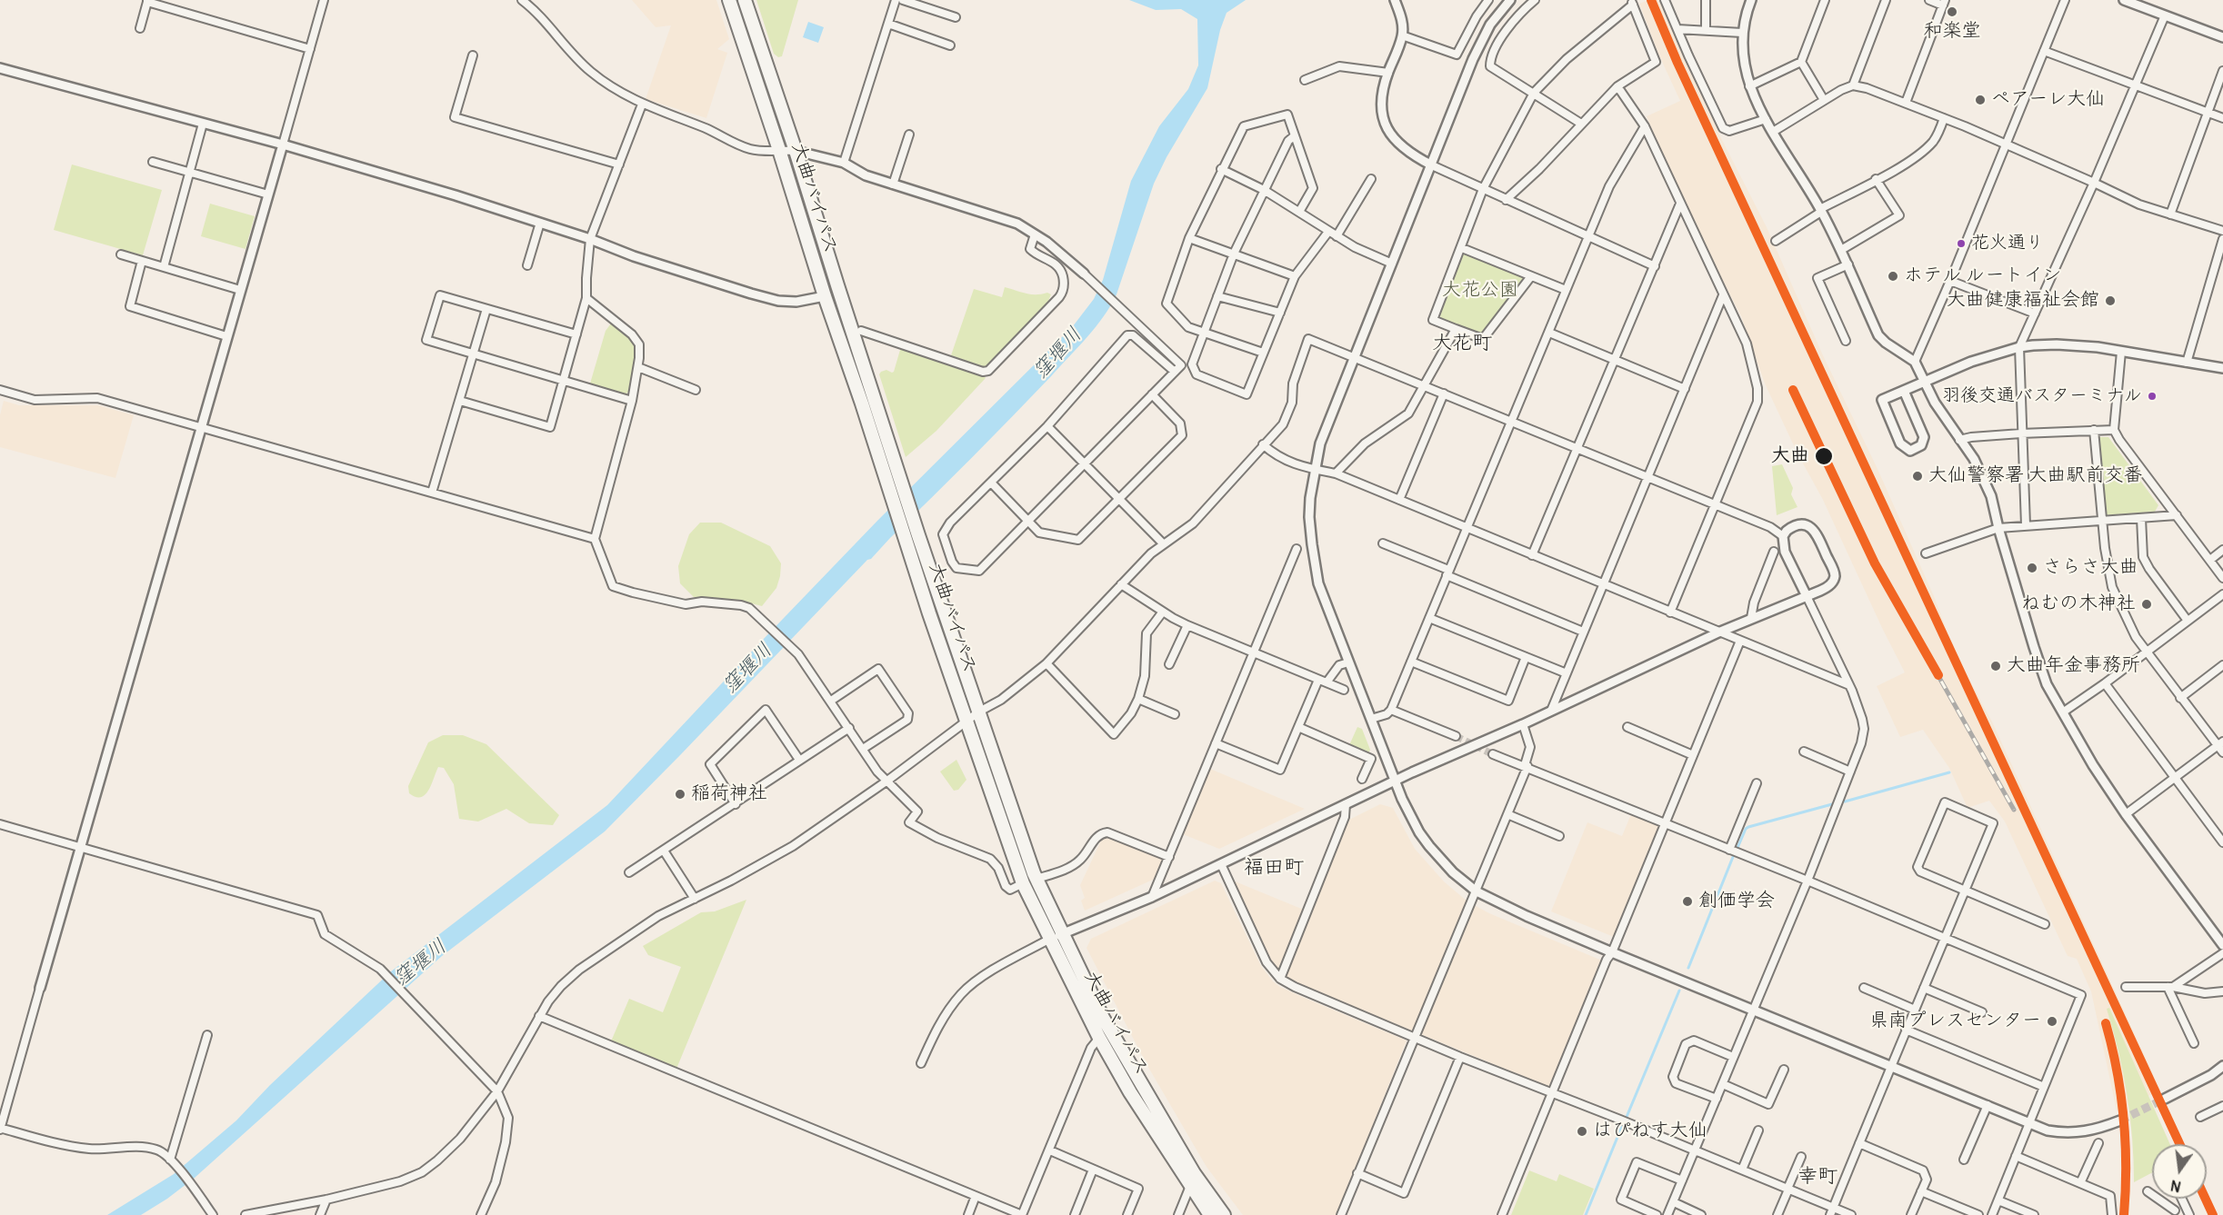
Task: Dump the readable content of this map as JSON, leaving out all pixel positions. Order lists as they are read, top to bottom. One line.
{"streets":{"highway":["大曲バイパス"]},"districts":["大花町","福田町","幸町"],"water":["窪堰川"],"parks":["大花公園"],"places":["和楽堂","ペアーレ大仙","花火通り","ホテル ルートイン","大曲健康福祉会館","羽後交通バスターミナル","大曲","大仙警察署 大曲駅前交番","さらさ大曲","ねむの木神社","大曲年金事務所","稲荷神社","創価学会","県南プレスセンター","はぴねす大仙"],"north":"bottom"}
